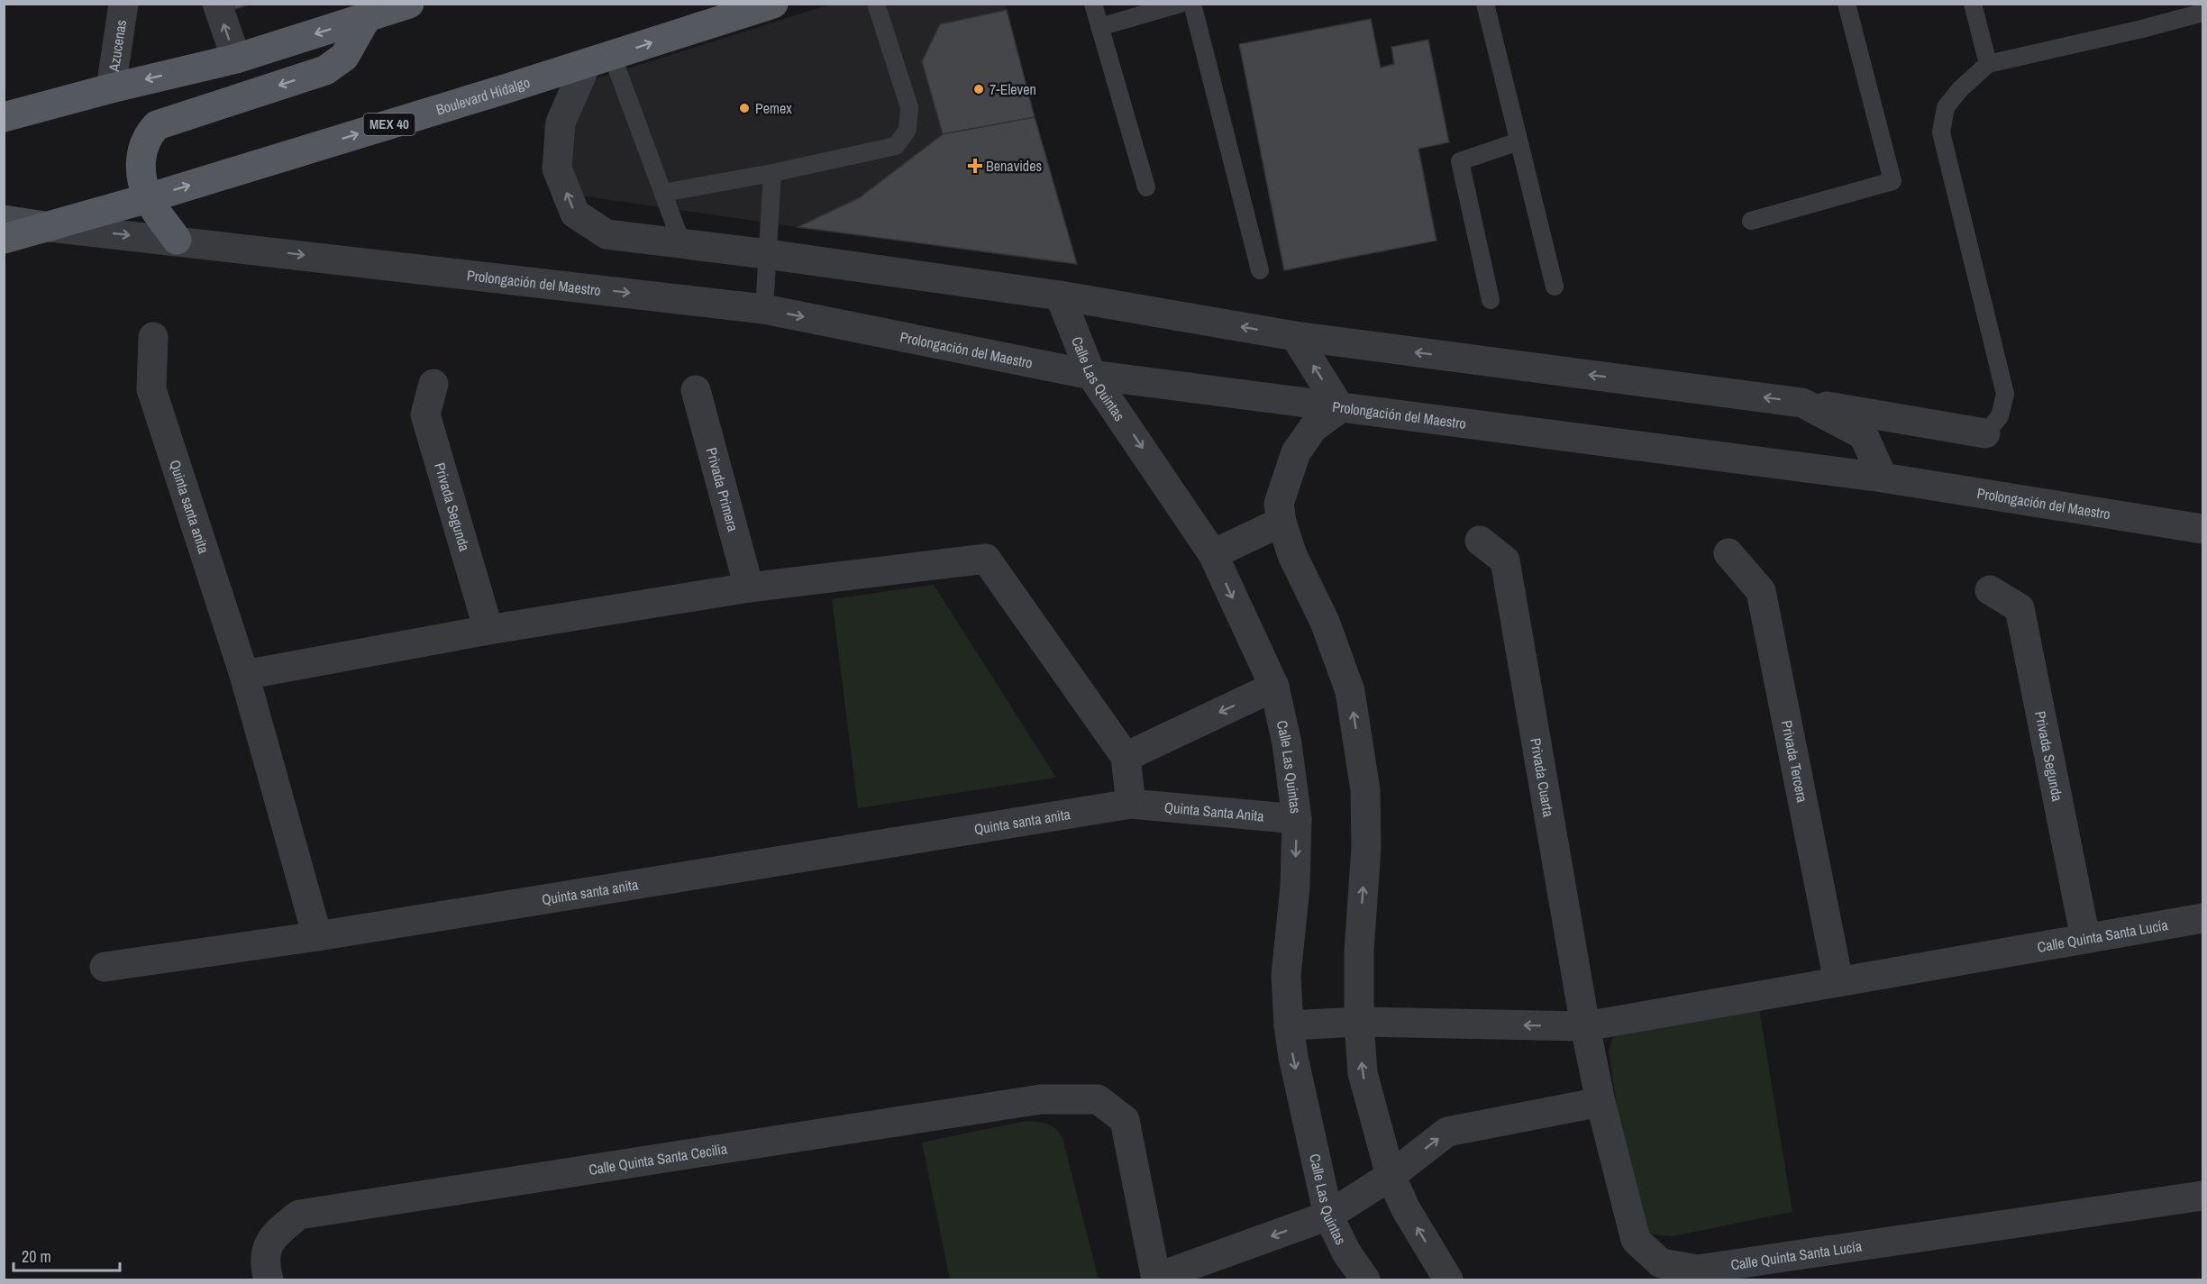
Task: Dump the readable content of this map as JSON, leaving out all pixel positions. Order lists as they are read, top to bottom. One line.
{"streets":{"main road":["Boulevard Hidalgo","MEX 40"],"street":["Azucenas","Prolongación del Maestro","Calle Las Quintas","Privada Primera","Quinta santa anita","Privada Segunda","Privada Tercera","Privada Cuarta","Quinta Santa Anita","Calle Quinta Santa Lucía","Calle Quinta Santa Cecilia"]},"crossings":[["Boulevard Hidalgo","Prolongación del Maestro"],["Prolongación del Maestro","Calle Las Quintas"],["Calle Las Quintas","Quinta Santa Anita"],["Calle Las Quintas","Calle Quinta Santa Lucía"],["Quinta santa anita","Quinta Santa Anita"],["Privada Segunda","Calle Quinta Santa Lucía"],["Privada Tercera","Calle Quinta Santa Lucía"],["Privada Cuarta","Calle Quinta Santa Lucía"]],"places":{"other":["7-Eleven","Pemex"],"health":["Benavides"]},"scale_bar":"20 m"}
